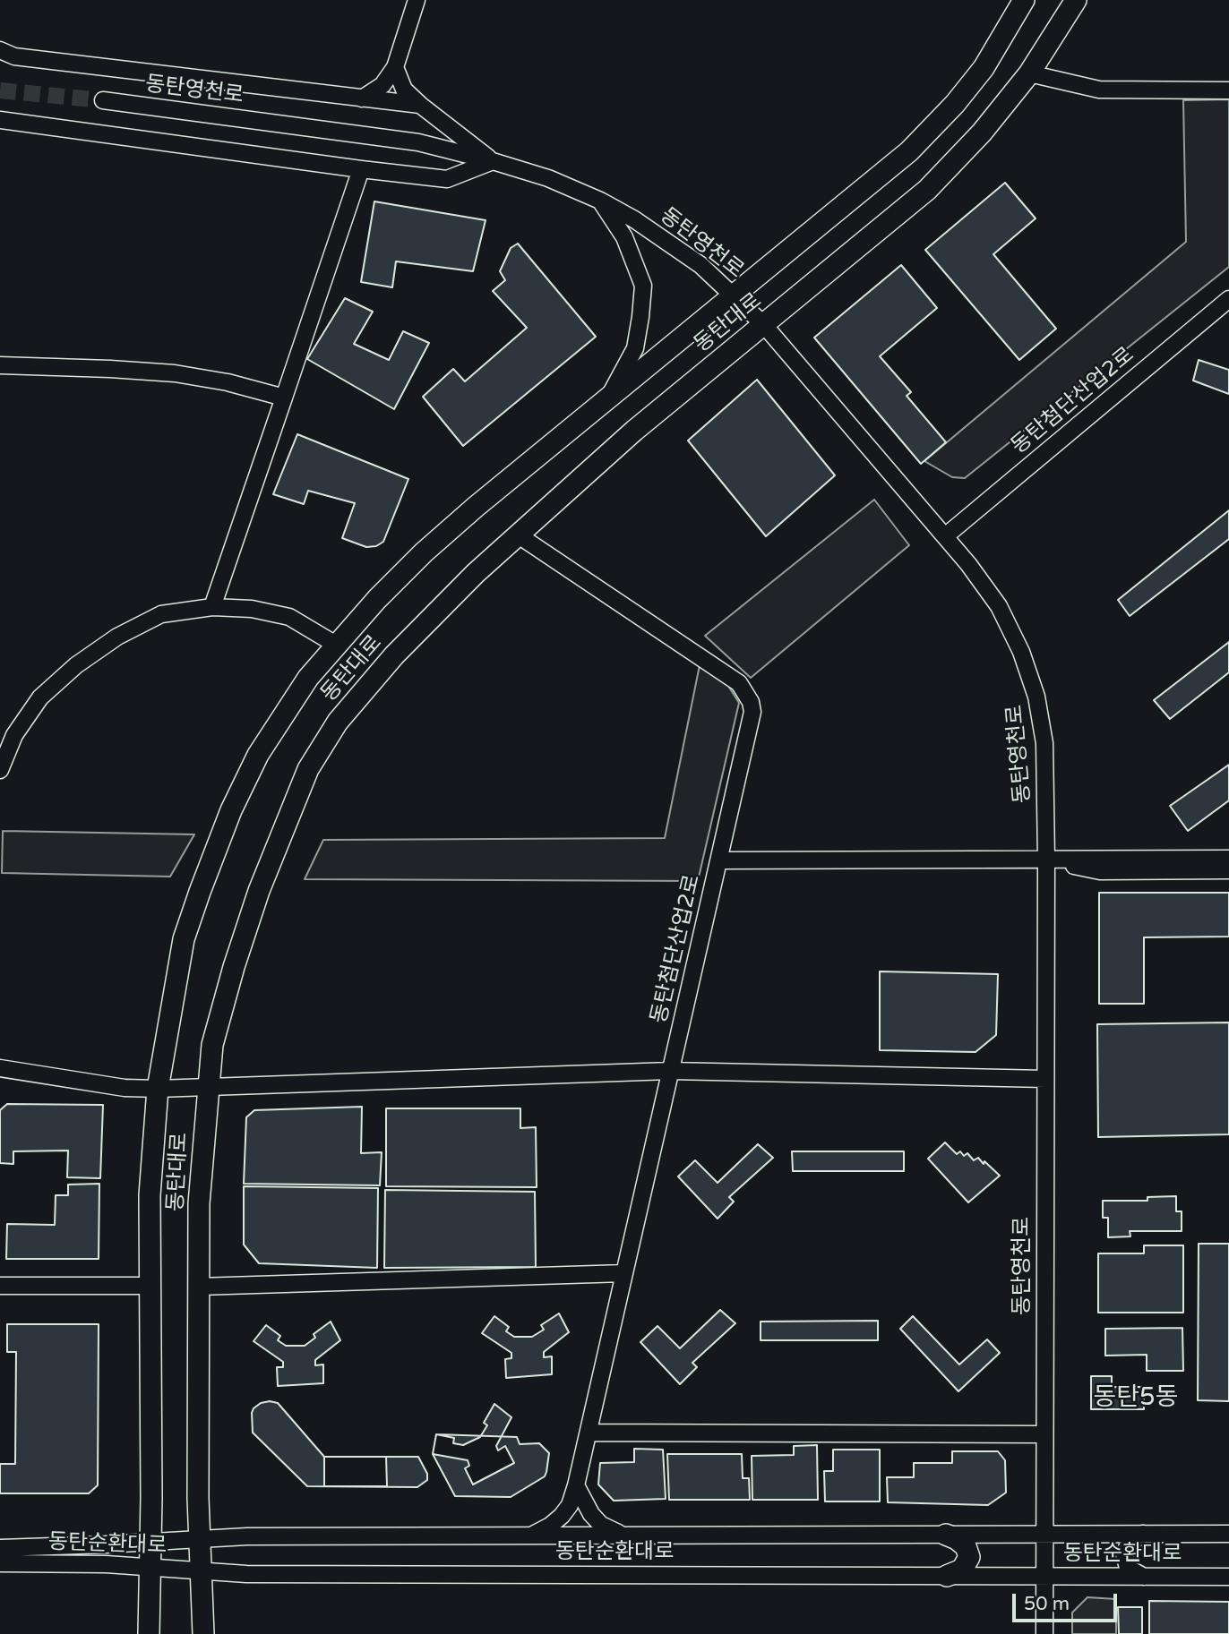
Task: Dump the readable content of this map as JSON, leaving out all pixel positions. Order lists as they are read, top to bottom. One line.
{"streets":{"main road":["동탄대로"],"street":["동탄영천로","동탄첨단산업2로","동탄순환대로"]},"crossings":[["동탄영천로","동탄대로"],["동탄영천로","동탄첨단산업2로"],["동탄영천로","동탄순환대로"],["동탄대로","동탄첨단산업2로"],["동탄대로","동탄순환대로"],["동탄첨단산업2로","동탄순환대로"]],"districts":["동탄5동"],"scale_bar":"50 m"}
